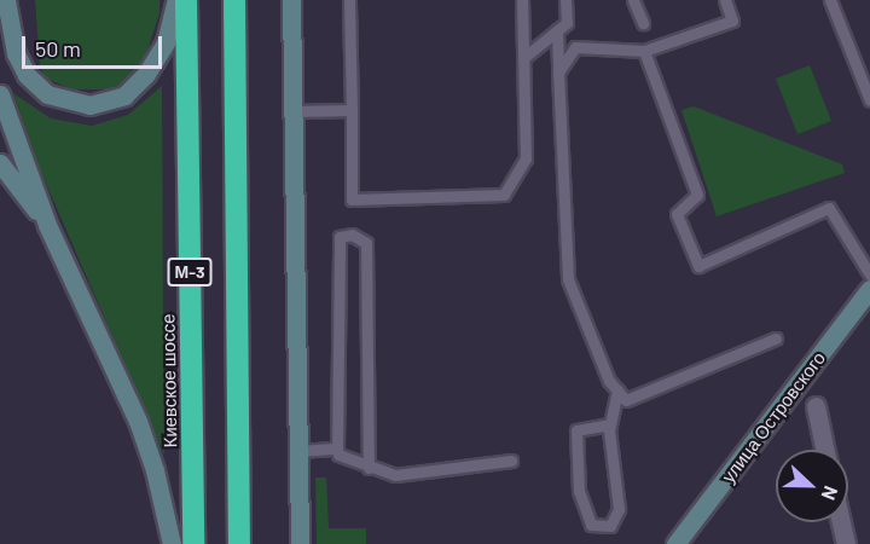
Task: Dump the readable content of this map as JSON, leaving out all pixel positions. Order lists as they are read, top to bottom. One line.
{"streets":{"highway":["М-3","Киевское шоссе"],"main road":["улица Островского"]},"scale_bar":"50 m","north":"right"}
